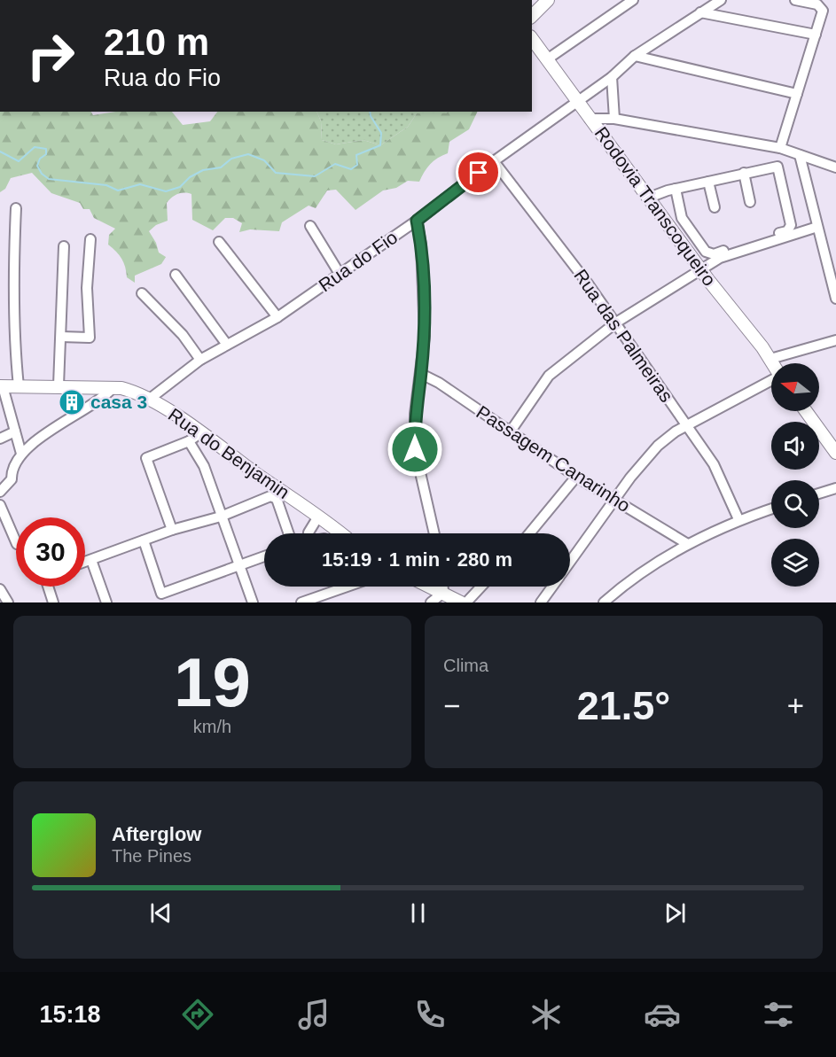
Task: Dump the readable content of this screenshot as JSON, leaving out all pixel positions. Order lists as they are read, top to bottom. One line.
{"streets":{"main road":["Rodovia Transcoqueiro","Rua do Benjamin"],"street":["Rua do Fio","Rua das Palmeiras","Passagem Canarinho"]},"crossings":[["Rodovia Transcoqueiro","Rua do Fio"],["Rua do Fio","Rua das Palmeiras"],["Rua do Fio","Rua do Benjamin"]],"places":{"building":["casa 3"]},"north":"left","page":{"turn":["210 m","Rua do Fio"],"limit":"30","trip":"15:19 · 1 min · 280 m","tile":[["19","km/h"],"Clima"],"heat":["−","21.5°","+"],"song":["Afterglow","The Pines"],"tabs":"15:18"}}
